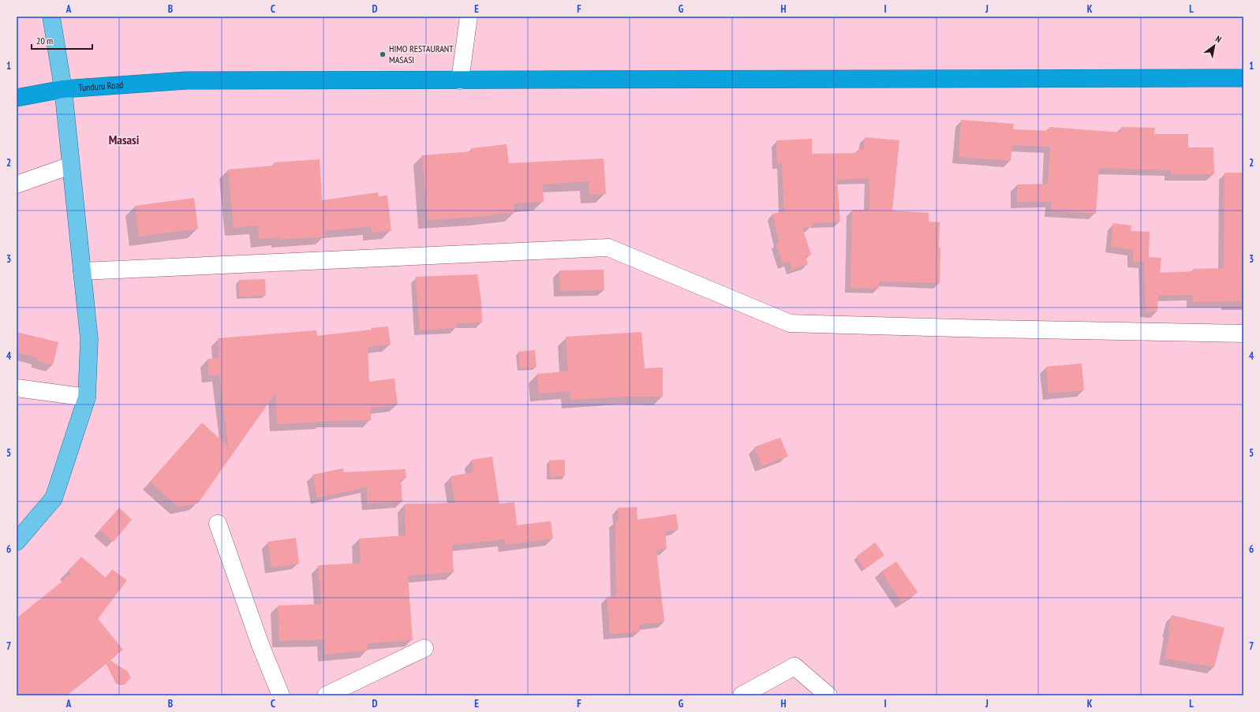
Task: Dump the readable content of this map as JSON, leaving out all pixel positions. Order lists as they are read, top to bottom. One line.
{"streets":{"highway":["Tunduru Road"]},"districts":["Masasi"],"places":["HIMO RESTAURANT MASASI"],"scale_bar":"20 m","north":"top right","grid":{"columns":["A","B","C","D","E","F","G","H","I","J","K","L"],"rows":["1","2","3","4","5","6","7"]}}
